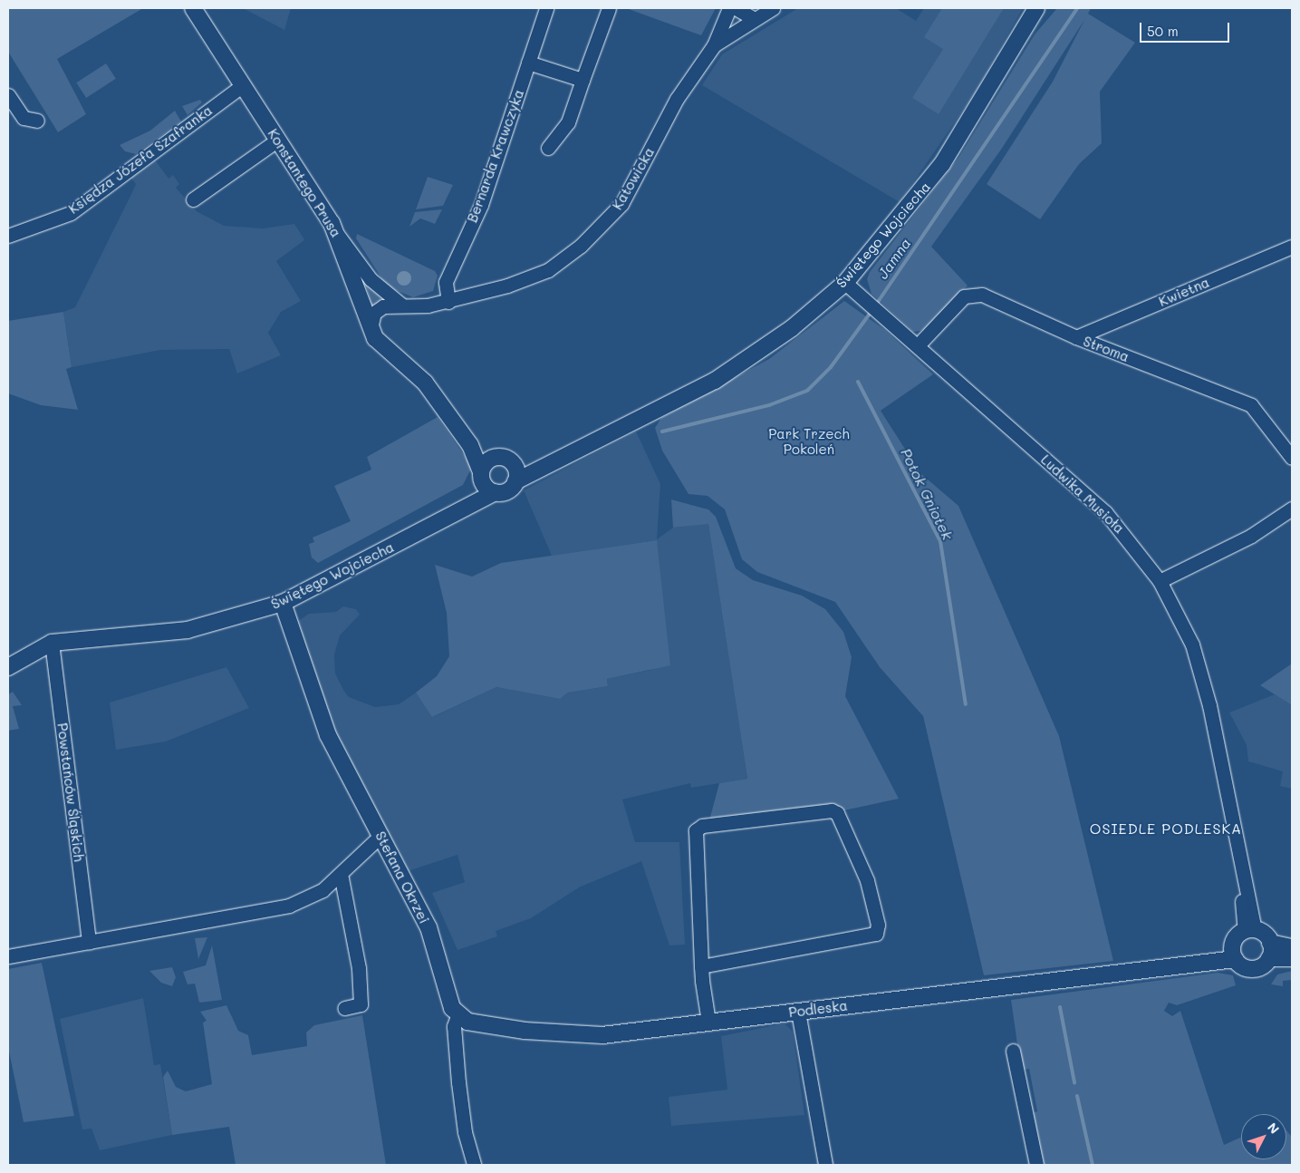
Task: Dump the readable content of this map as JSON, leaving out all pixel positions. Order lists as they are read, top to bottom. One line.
{"streets":{"street":["Bernarda Krawczyka","Księdza Józefa Szafranka","Katowicka","Konstantego Prusa","Świętego Wojciecha","Kwietna","Stroma","Ludwika Musioła","Powstańców Śląskich","Stefana Okrzei","Podleska"]},"crossings":[["Bernarda Krawczyka","Katowicka"],["Księdza Józefa Szafranka","Konstantego Prusa"],["Katowicka","Konstantego Prusa"],["Konstantego Prusa","Świętego Wojciecha"],["Świętego Wojciecha","Ludwika Musioła"],["Świętego Wojciecha","Powstańców Śląskich"],["Świętego Wojciecha","Stefana Okrzei"],["Kwietna","Stroma"],["Stroma","Ludwika Musioła"],["Stefana Okrzei","Podleska"]],"districts":["OSIEDLE PODLESKA"],"water":["Jamna","Potok Gniotek"],"parks":["Park Trzech Pokoleń"],"scale_bar":"50 m","north":"top right"}
